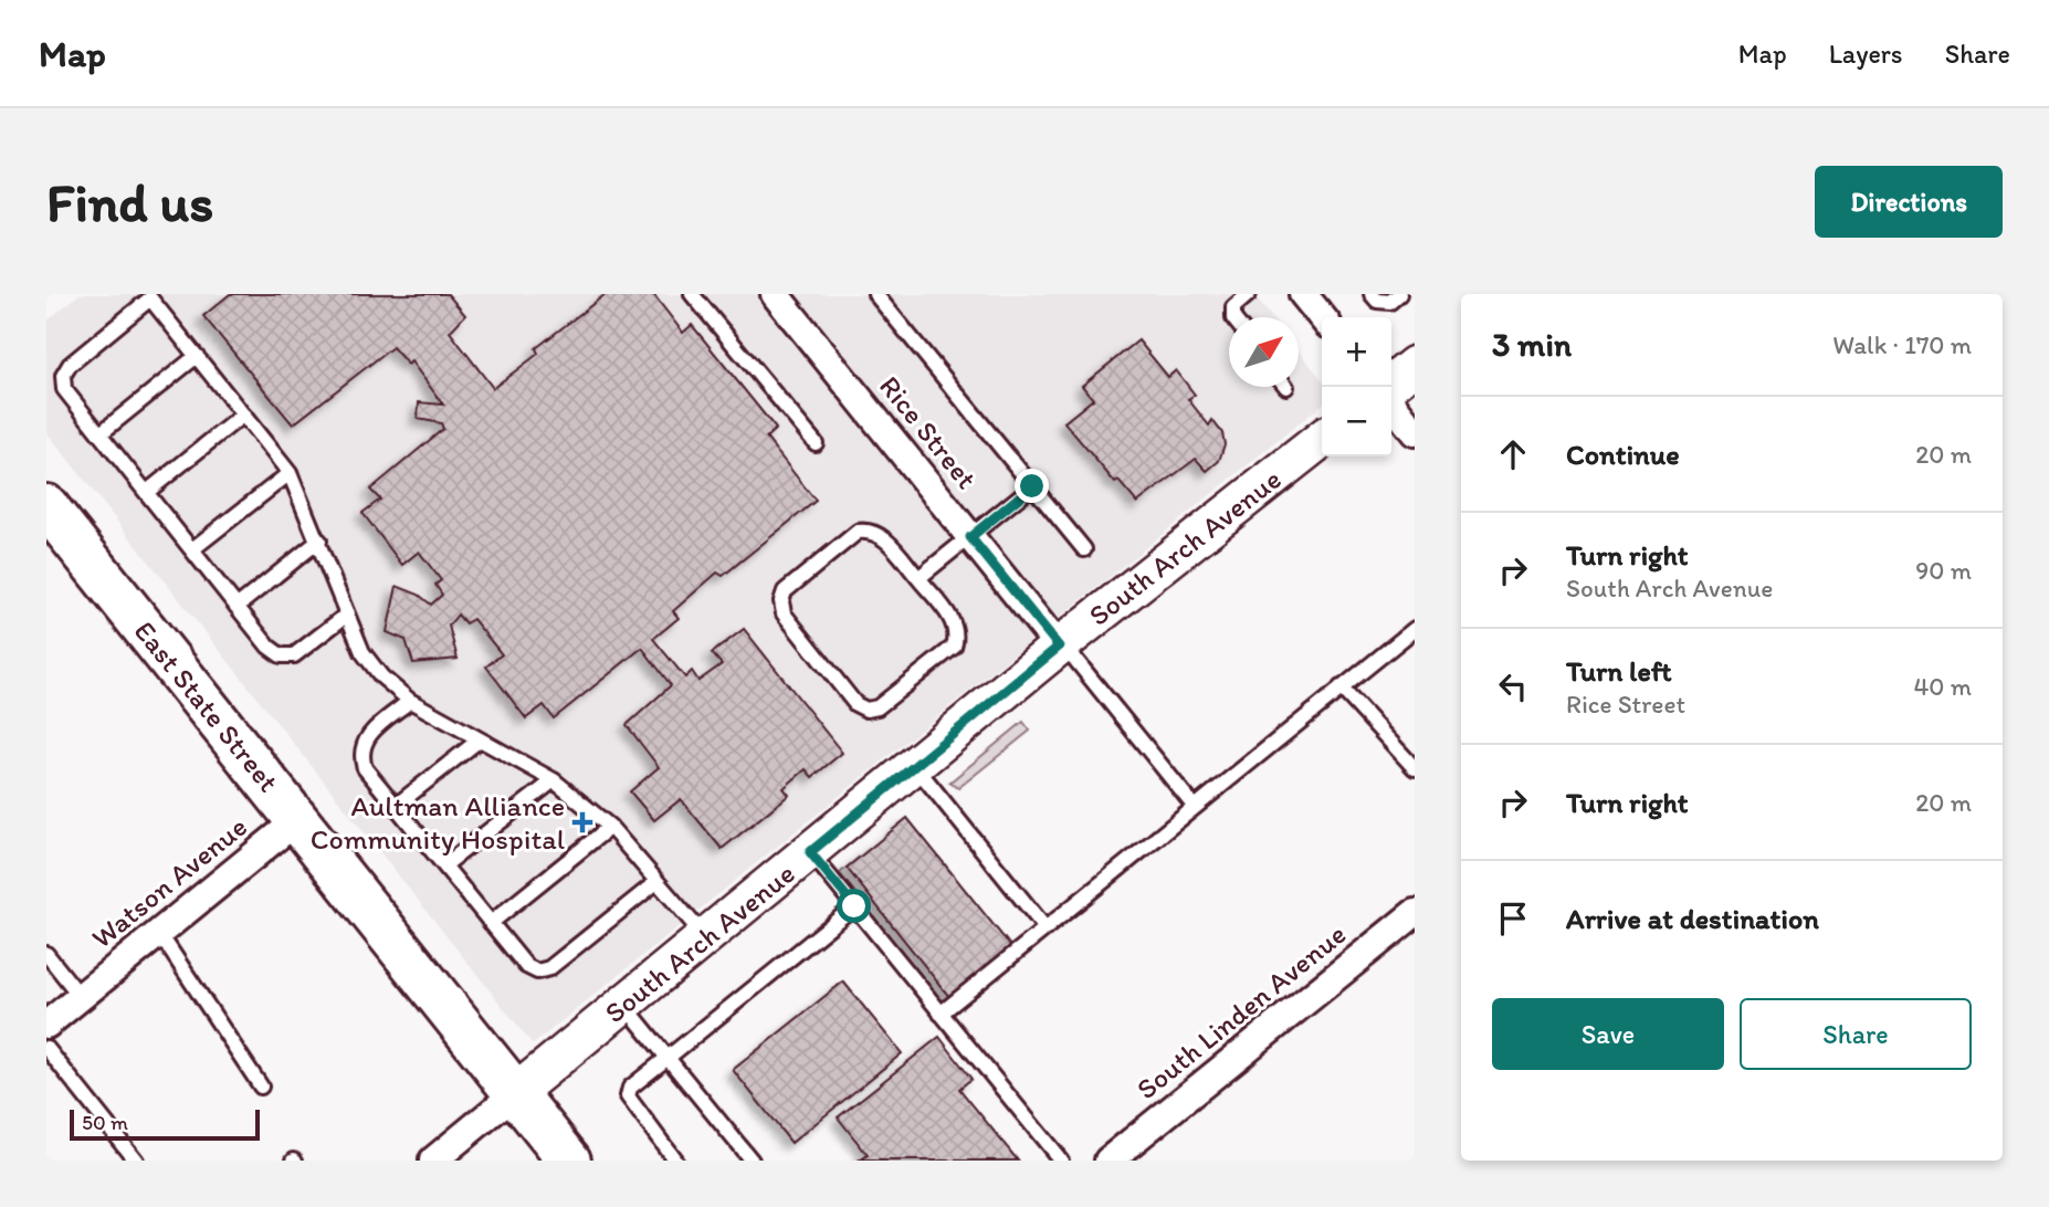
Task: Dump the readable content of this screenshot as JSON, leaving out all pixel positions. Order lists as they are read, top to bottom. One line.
{"streets":{"highway":["East State Street"],"street":["Rice Street","South Arch Avenue","Watson Avenue","South Linden Avenue"]},"crossings":[["Rice Street","South Arch Avenue"],["South Arch Avenue","East State Street"],["East State Street","Watson Avenue"]],"places":{"health":["Aultman Alliance Community Hospital"]},"scale_bar":"50 m","north":"top right","page":{"header":"Map","nav":["Map","Layers","Share"],"buttons":["Directions",["Save","Share"]],"title":"Find us","heading":["3 min","Walk · 170 m"],"map_buttons":["+","−"],"list":[["Continue","20 m"],["Turn right","South Arch Avenue","90 m"],["Turn left","Rice Street","40 m"],["Turn right","20 m"],"Arrive at destination"],"scale":"50 m"}}
